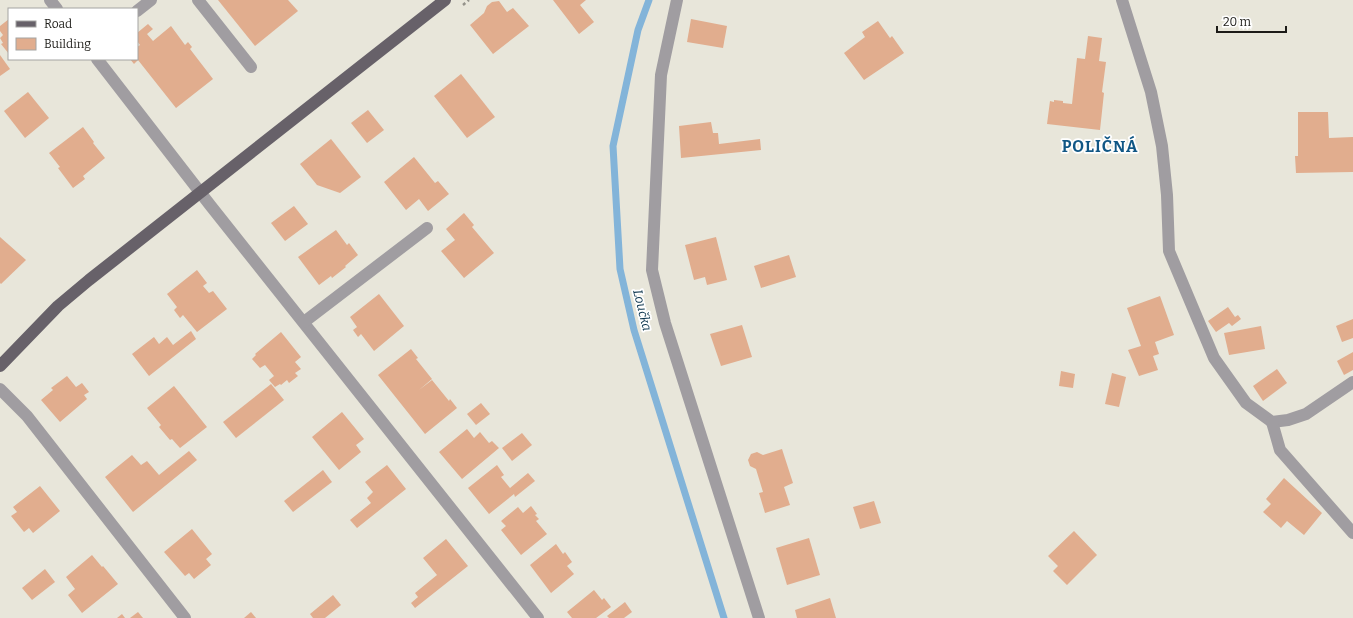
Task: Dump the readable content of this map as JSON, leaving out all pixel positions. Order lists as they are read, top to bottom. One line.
{"districts":["POLIČNÁ"],"water":["Loučka"],"legend":["Road","Building"],"scale_bar":"20 m"}
